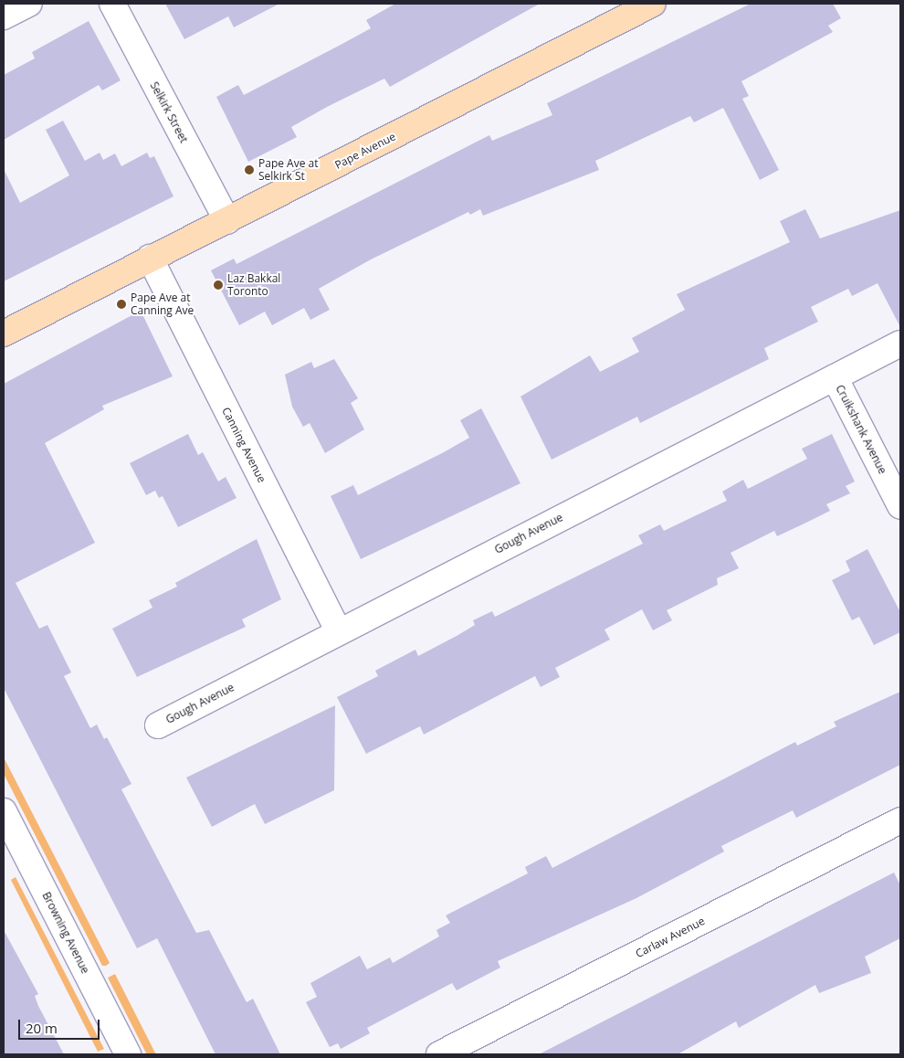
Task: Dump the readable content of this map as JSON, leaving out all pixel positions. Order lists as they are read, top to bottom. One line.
{"streets":{"main road":["Pape Avenue"],"street":["Selkirk Street","Cruikshank Avenue","Canning Avenue","Gough Avenue","Browning Avenue","Carlaw Avenue"]},"crossings":[["Selkirk Street","Pape Avenue"],["Pape Avenue","Canning Avenue"],["Cruikshank Avenue","Gough Avenue"],["Canning Avenue","Gough Avenue"]],"places":["Pape Ave at Selkirk St","Laz Bakkal Toronto","Pape Ave at Canning Ave"],"scale_bar":"20 m"}
